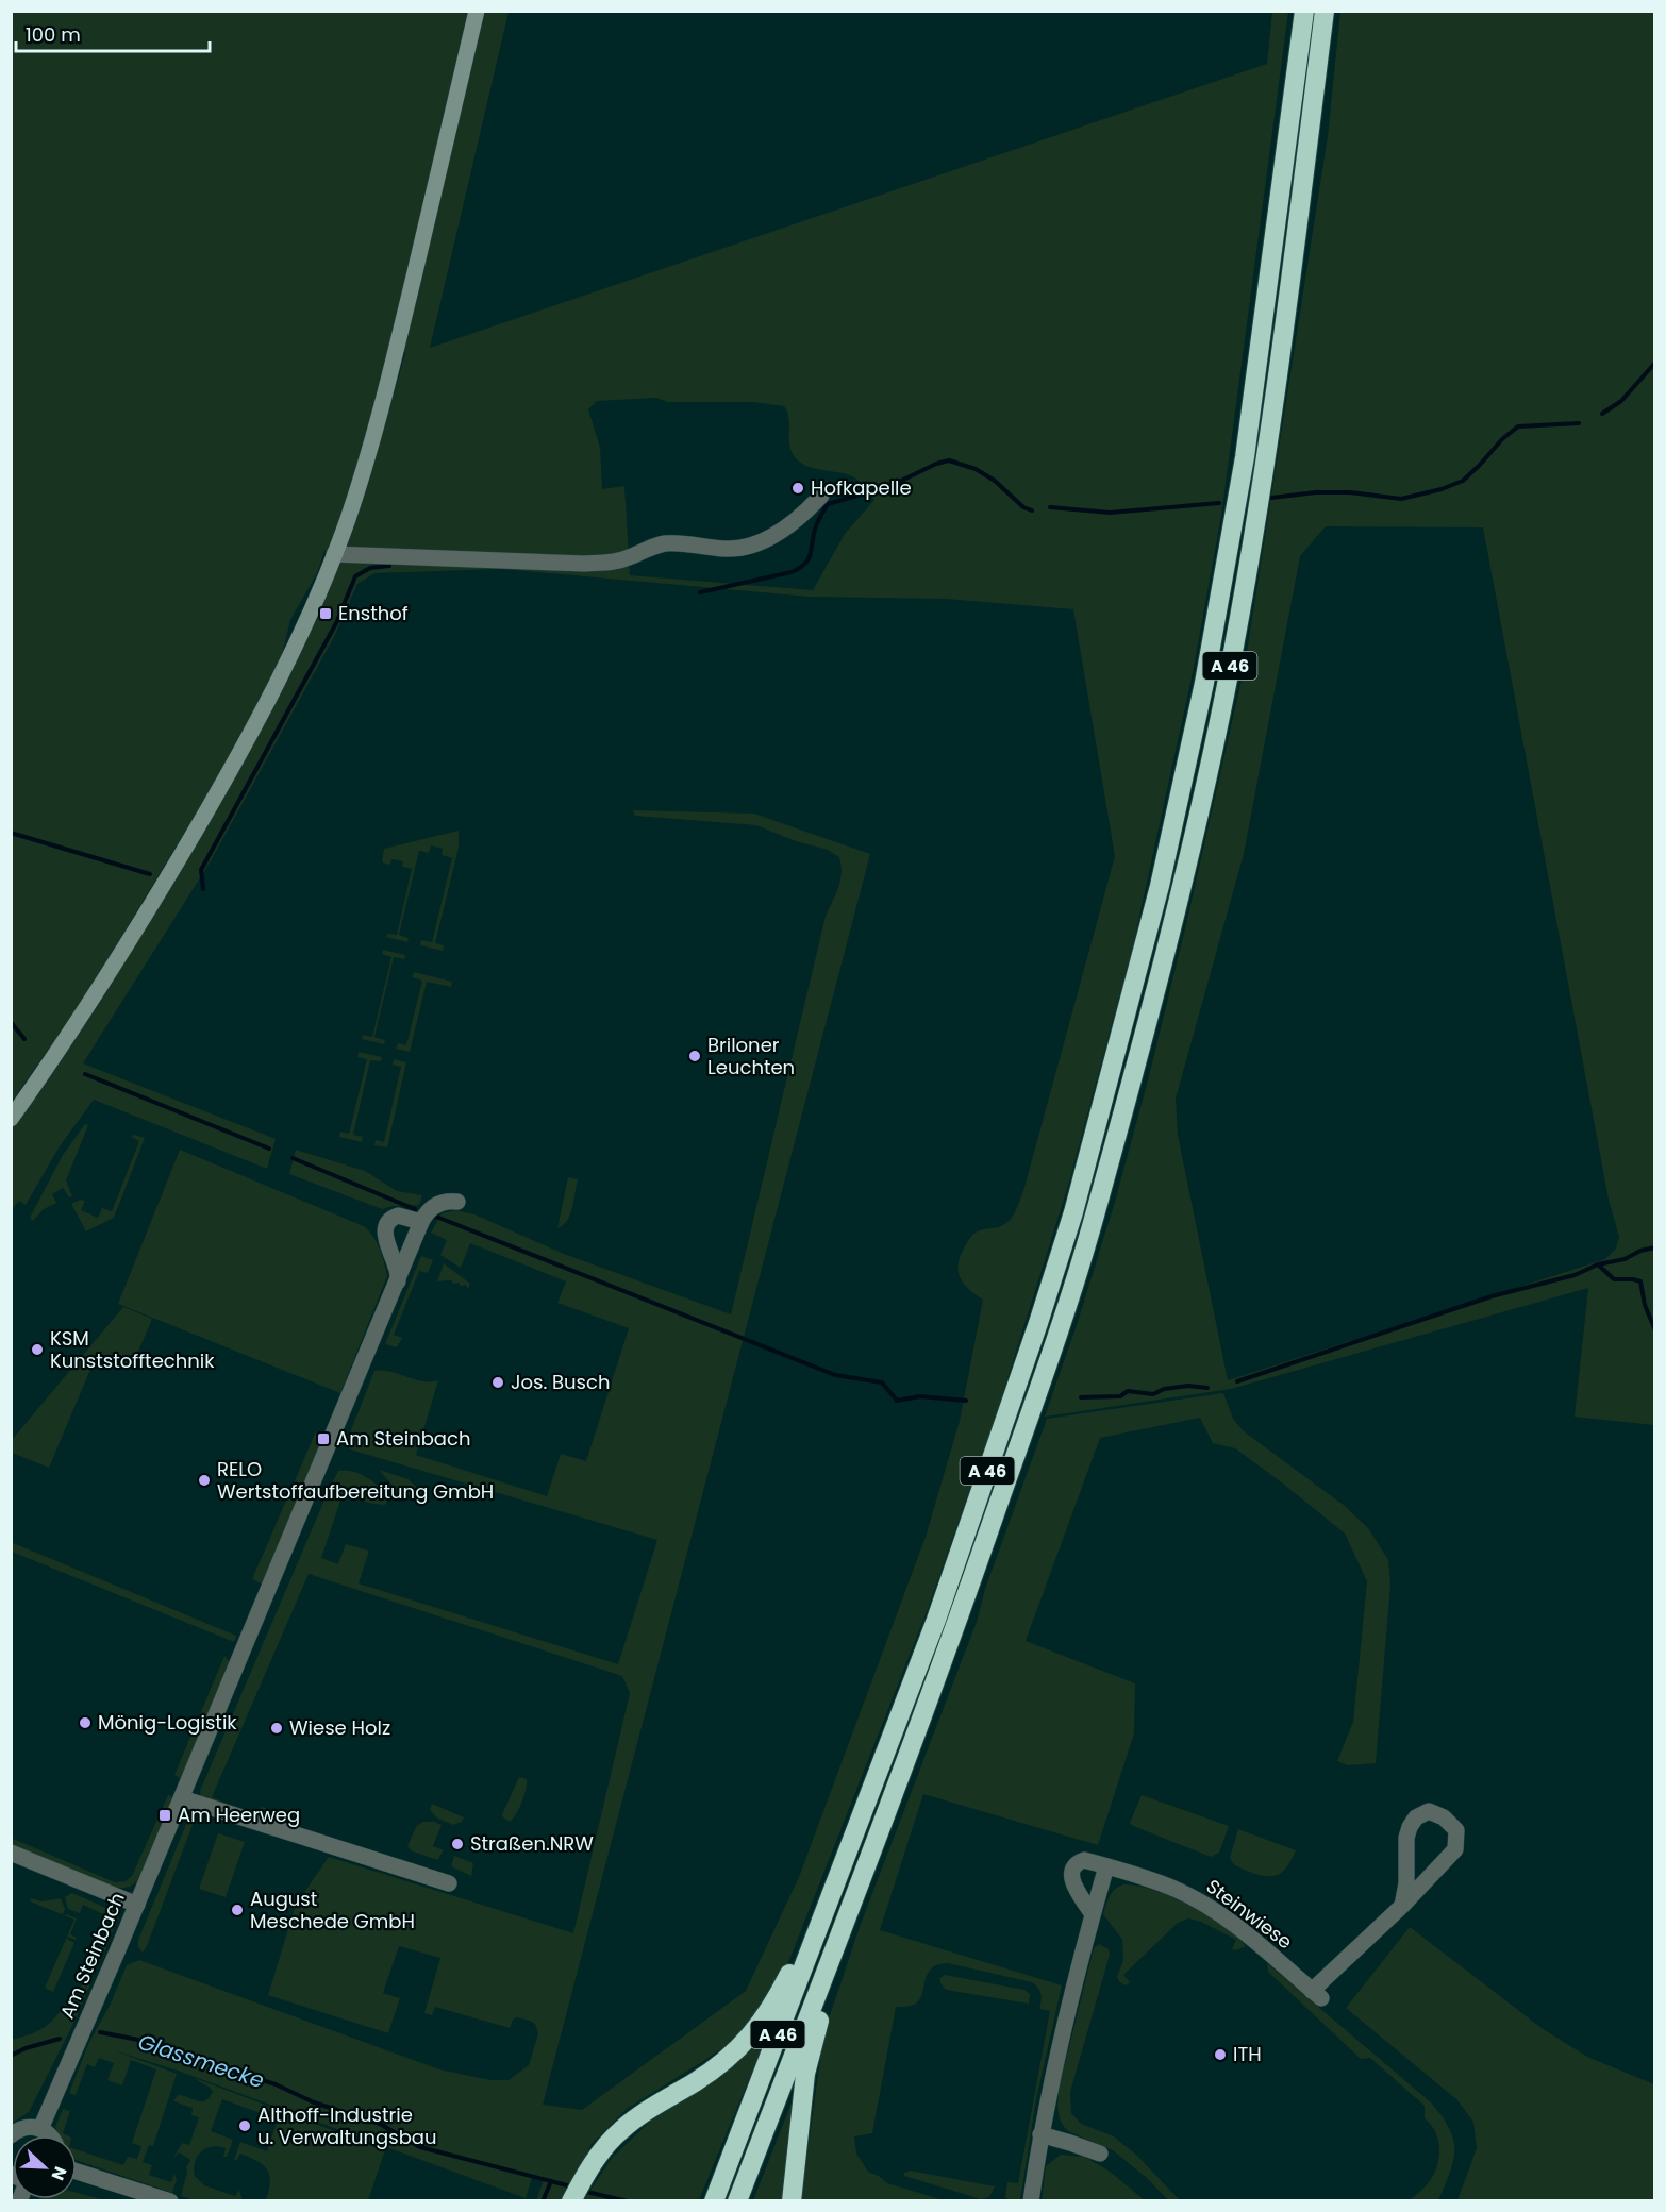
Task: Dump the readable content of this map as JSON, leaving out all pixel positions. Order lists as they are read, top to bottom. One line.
{"streets":{"highway":["A 46"],"street":["Steinwiese","Am Steinbach"]},"water":["Glassmecke"],"places":{"other":["Hofkapelle","Briloner Leuchten","KSM Kunststofftechnik","Jos. Busch","RELO Wertstoffaufbereitung GmbH","Mönig-Logistik","Wiese Holz","Straßen.NRW","August Meschede GmbH","ITH","Althoff-Industrie u. Verwaltungsbau"],"transit":["Ensthof","Am Steinbach","Am Heerweg"]},"scale_bar":"100 m","north":"bottom right"}
